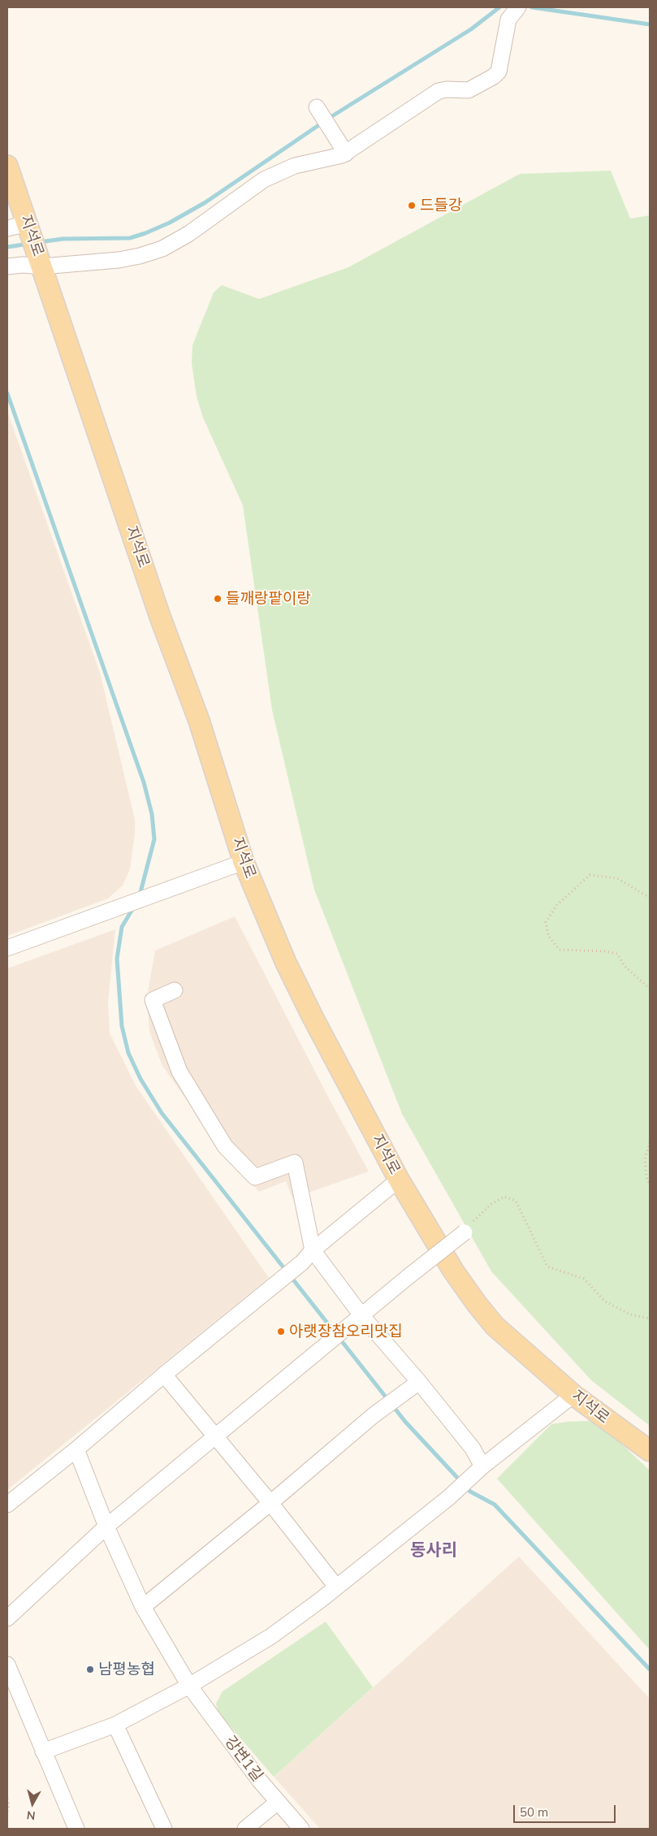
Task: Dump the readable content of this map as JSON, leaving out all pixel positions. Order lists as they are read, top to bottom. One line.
{"streets":{"main road":["지석로"],"street":["강변1길"]},"districts":["동사리"],"places":["드들강","들깨랑팥이랑","아랫장참오리맛집","남평농협"],"scale_bar":"50 m","north":"bottom"}
